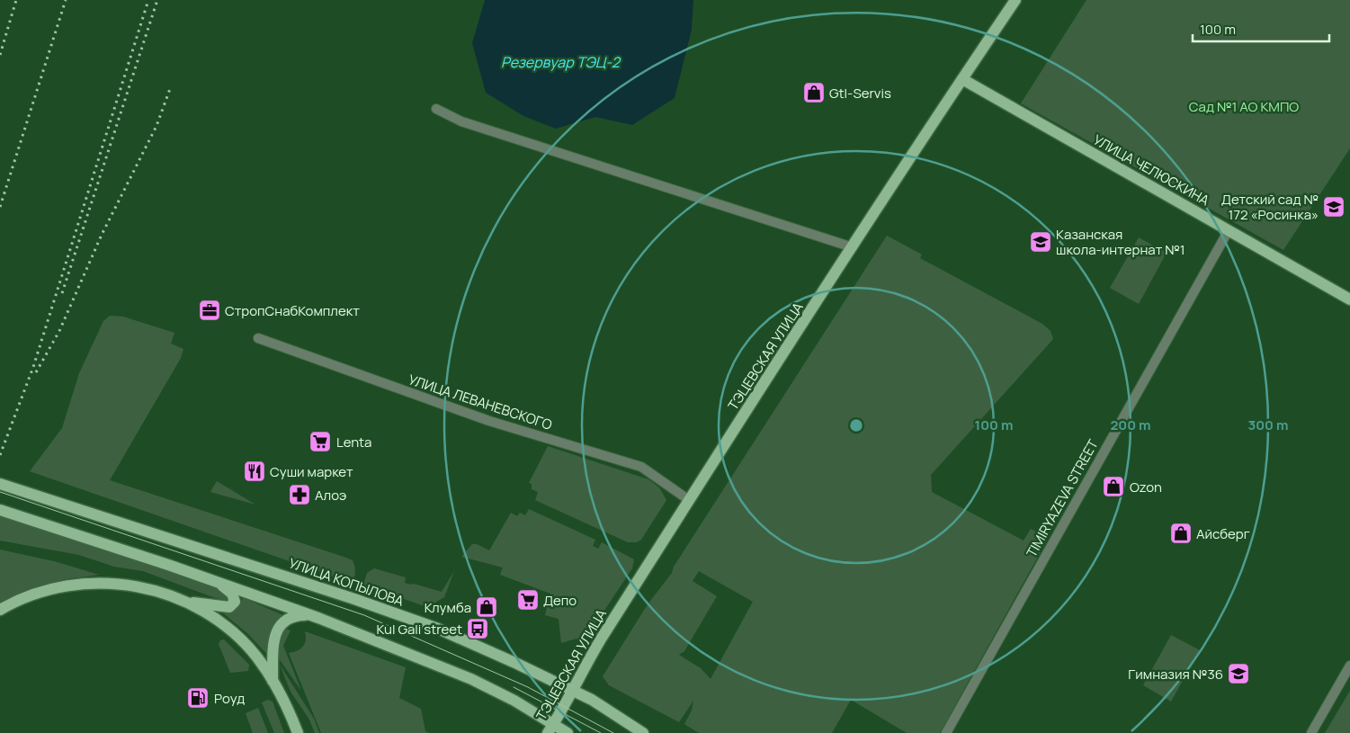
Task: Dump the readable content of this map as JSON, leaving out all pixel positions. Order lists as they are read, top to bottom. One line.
{"streets":{"main road":["УЛИЦА ЧЕЛЮСКИНА","ТЭЦЕВСКАЯ УЛИЦА","УЛИЦА КОПЫЛОВА"],"street":["УЛИЦА ЛЕВАНЕВСКОГО","TIMIRYAZEVA STREET"]},"crossings":[["УЛИЦА ЧЕЛЮСКИНА","ТЭЦЕВСКАЯ УЛИЦА"],["УЛИЦА ЧЕЛЮСКИНА","TIMIRYAZEVA STREET"],["ТЭЦЕВСКАЯ УЛИЦА","УЛИЦА ЛЕВАНЕВСКОГО"],["ТЭЦЕВСКАЯ УЛИЦА","УЛИЦА КОПЫЛОВА"]],"water":["Резервуар ТЭЦ-2"],"parks":["Сад №1 АО КМПО"],"places":{"shop":["Gtl-Servis","Ozon","Айсберг","Клумба"],"school or university":["Детский сад № 172 «Росинка»","Казанская школа-интернат №1","Гимназия №36"],"office":["СтропСнабКомплект"],"supermarket":["Lenta","Депо"],"restaurant":["Суши маркет"],"pharmacy":["Алоэ"],"bus stop":["Kul Gali street"],"fuel station":["Роуд"]},"scale_bar":"100 m","rings":["100 m","200 m","300 m"]}
